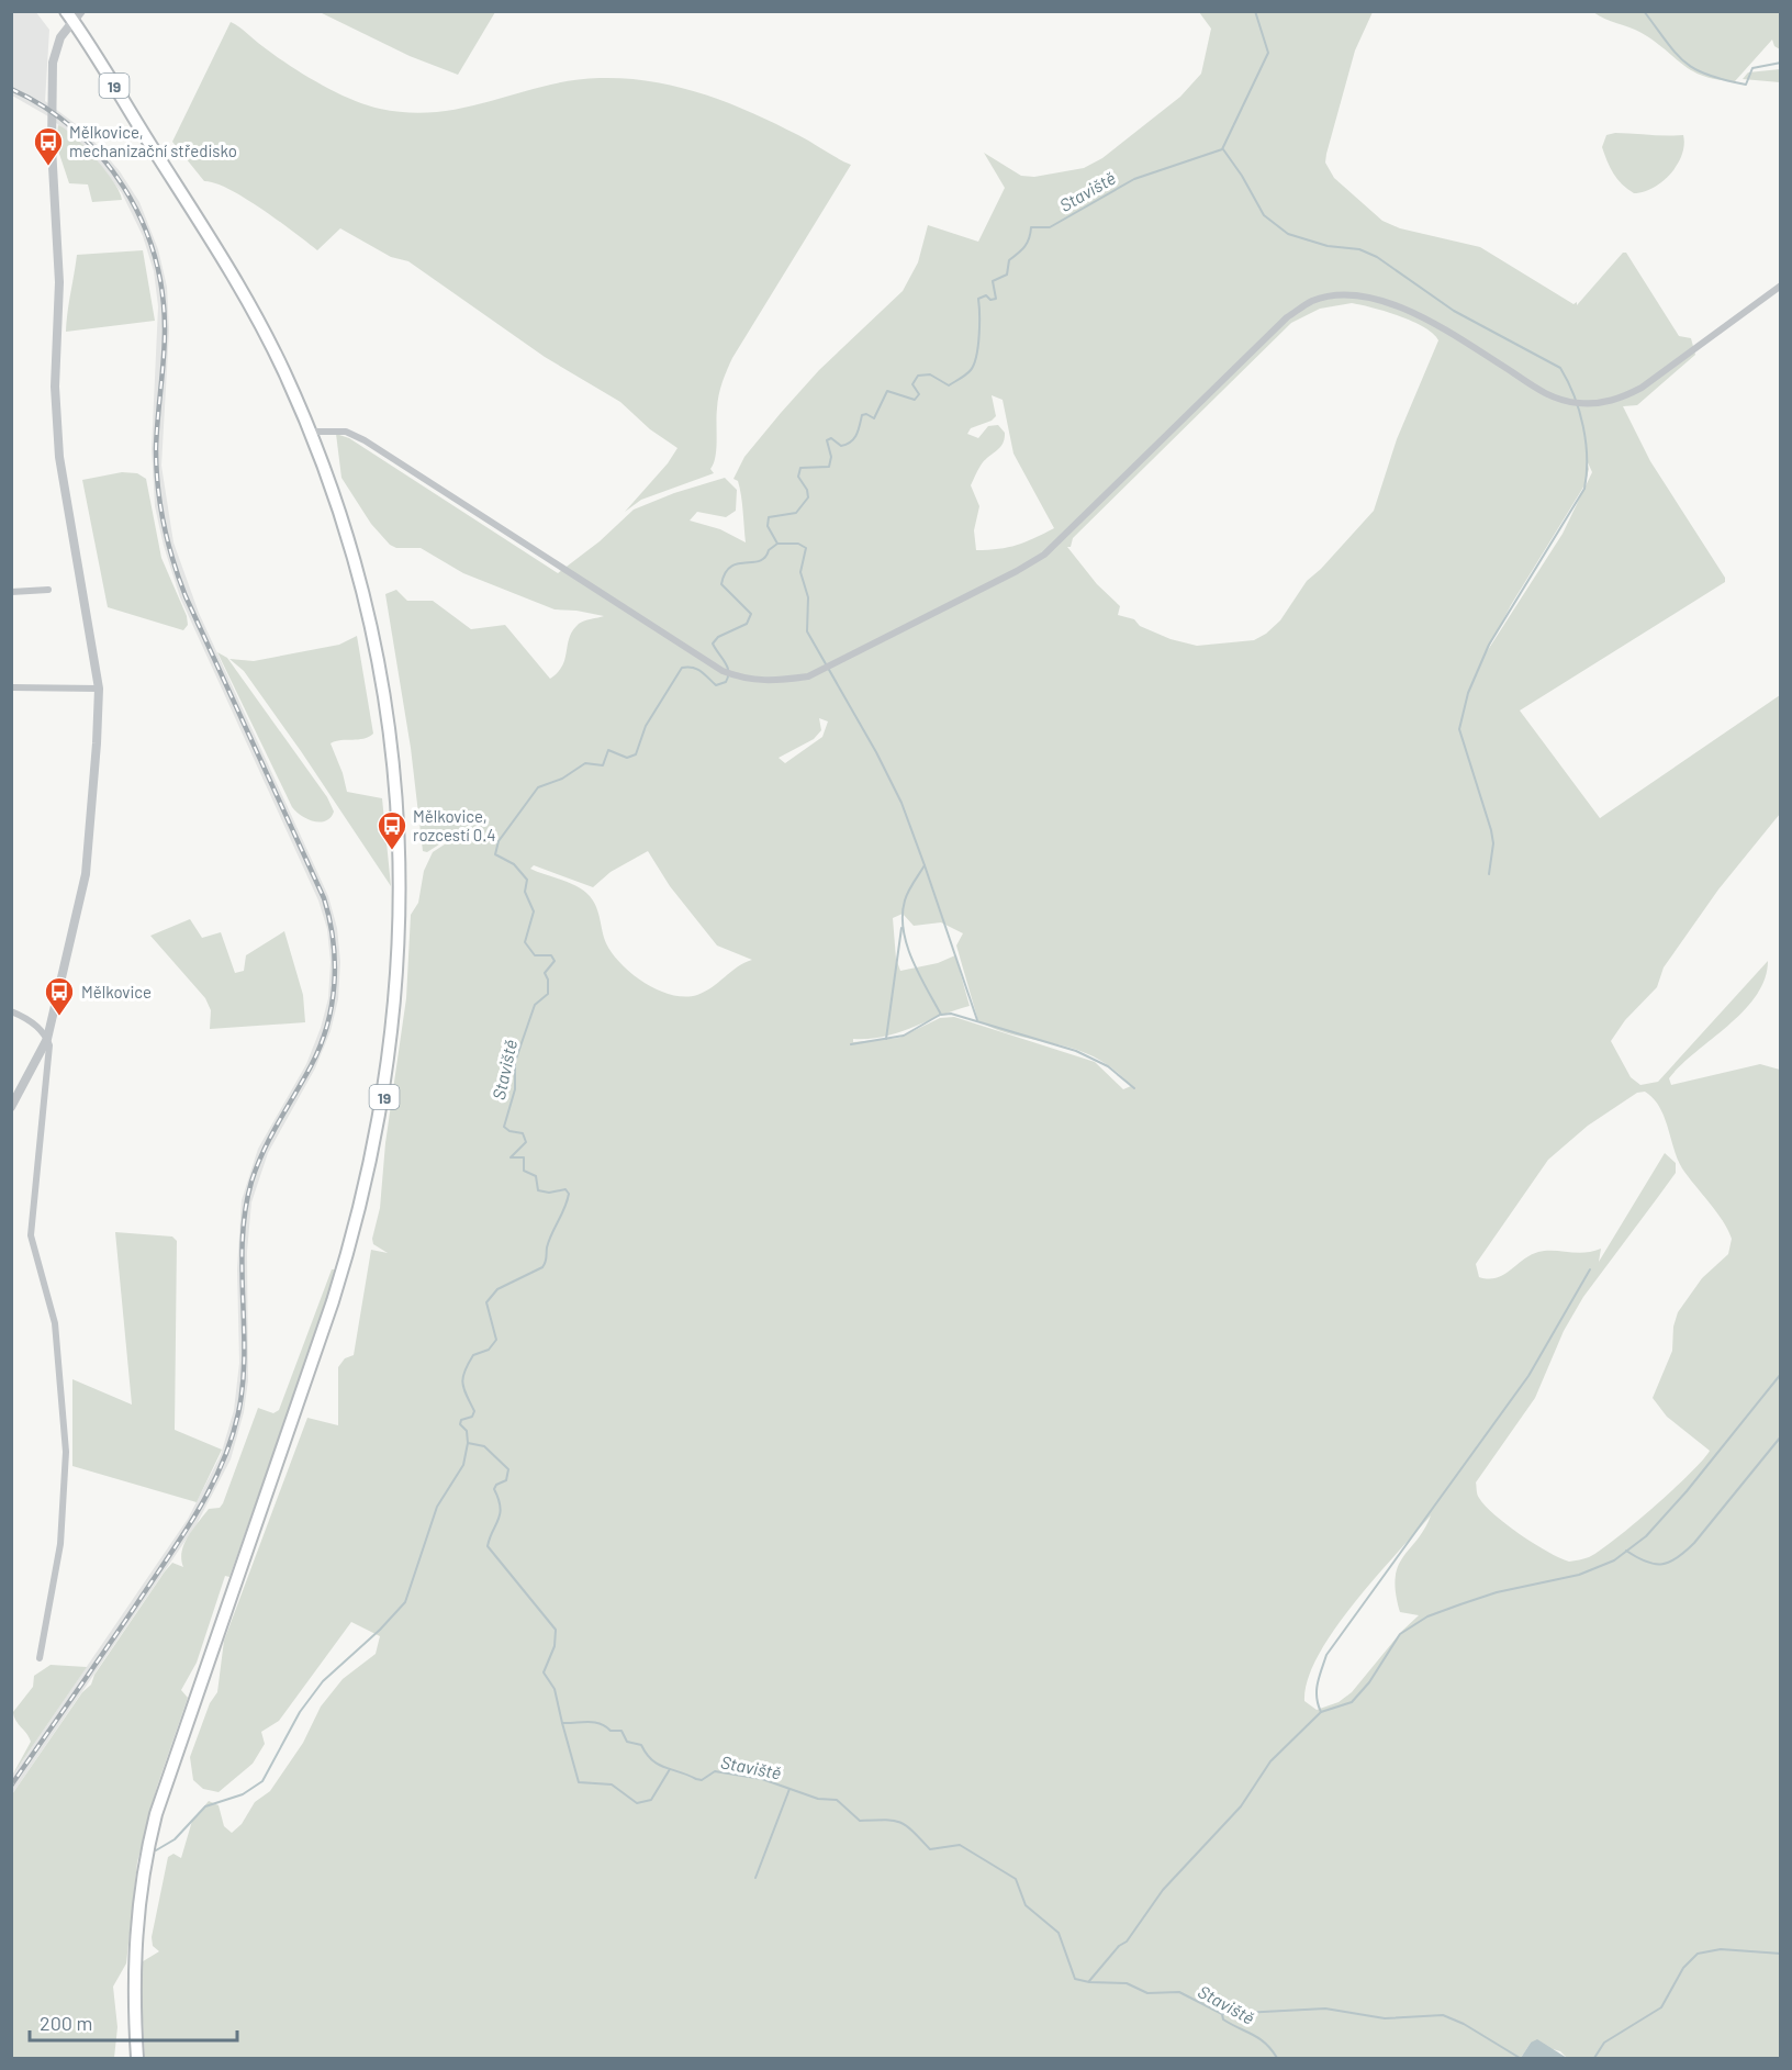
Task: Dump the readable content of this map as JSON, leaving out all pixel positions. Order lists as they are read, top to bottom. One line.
{"streets":{"main road":["19"]},"water":["Staviště"],"places":{"bus stop":["Mělkovice, mechanizační středisko","Mělkovice, rozcestí 0.4","Mělkovice"]},"scale_bar":"200 m"}
